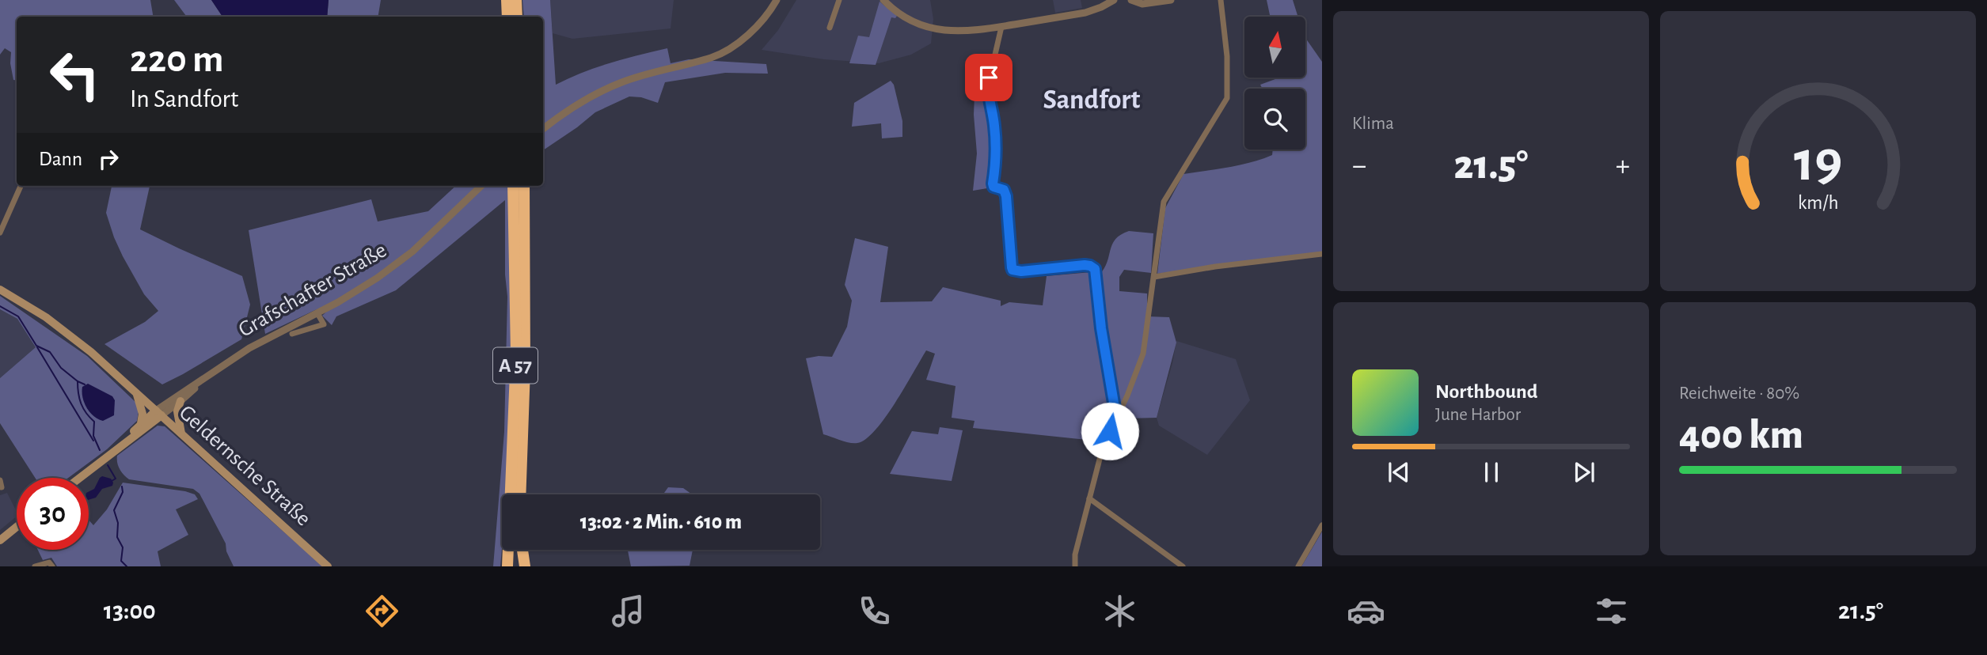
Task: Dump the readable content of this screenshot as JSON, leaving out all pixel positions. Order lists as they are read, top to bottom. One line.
{"streets":{"highway":["A 57"],"main road":["Geldernsche Straße"],"street":["Grafschafter Straße"]},"crossings":[["Grafschafter Straße","Geldernsche Straße"]],"districts":["Sandfort"],"north":"top","page":{"tile":["Klima",["Reichweite · 80%","400 km"]],"turn":["220 m","In Sandfort"],"then":"Dann","heat":["−","21.5°","+"],"song":["Northbound","June Harbor"],"limit":"30","trip":"13:02 · 2 Min. · 610 m","tabs":["13:00","21.5°"],"gauge":["19","km/h"]}}
